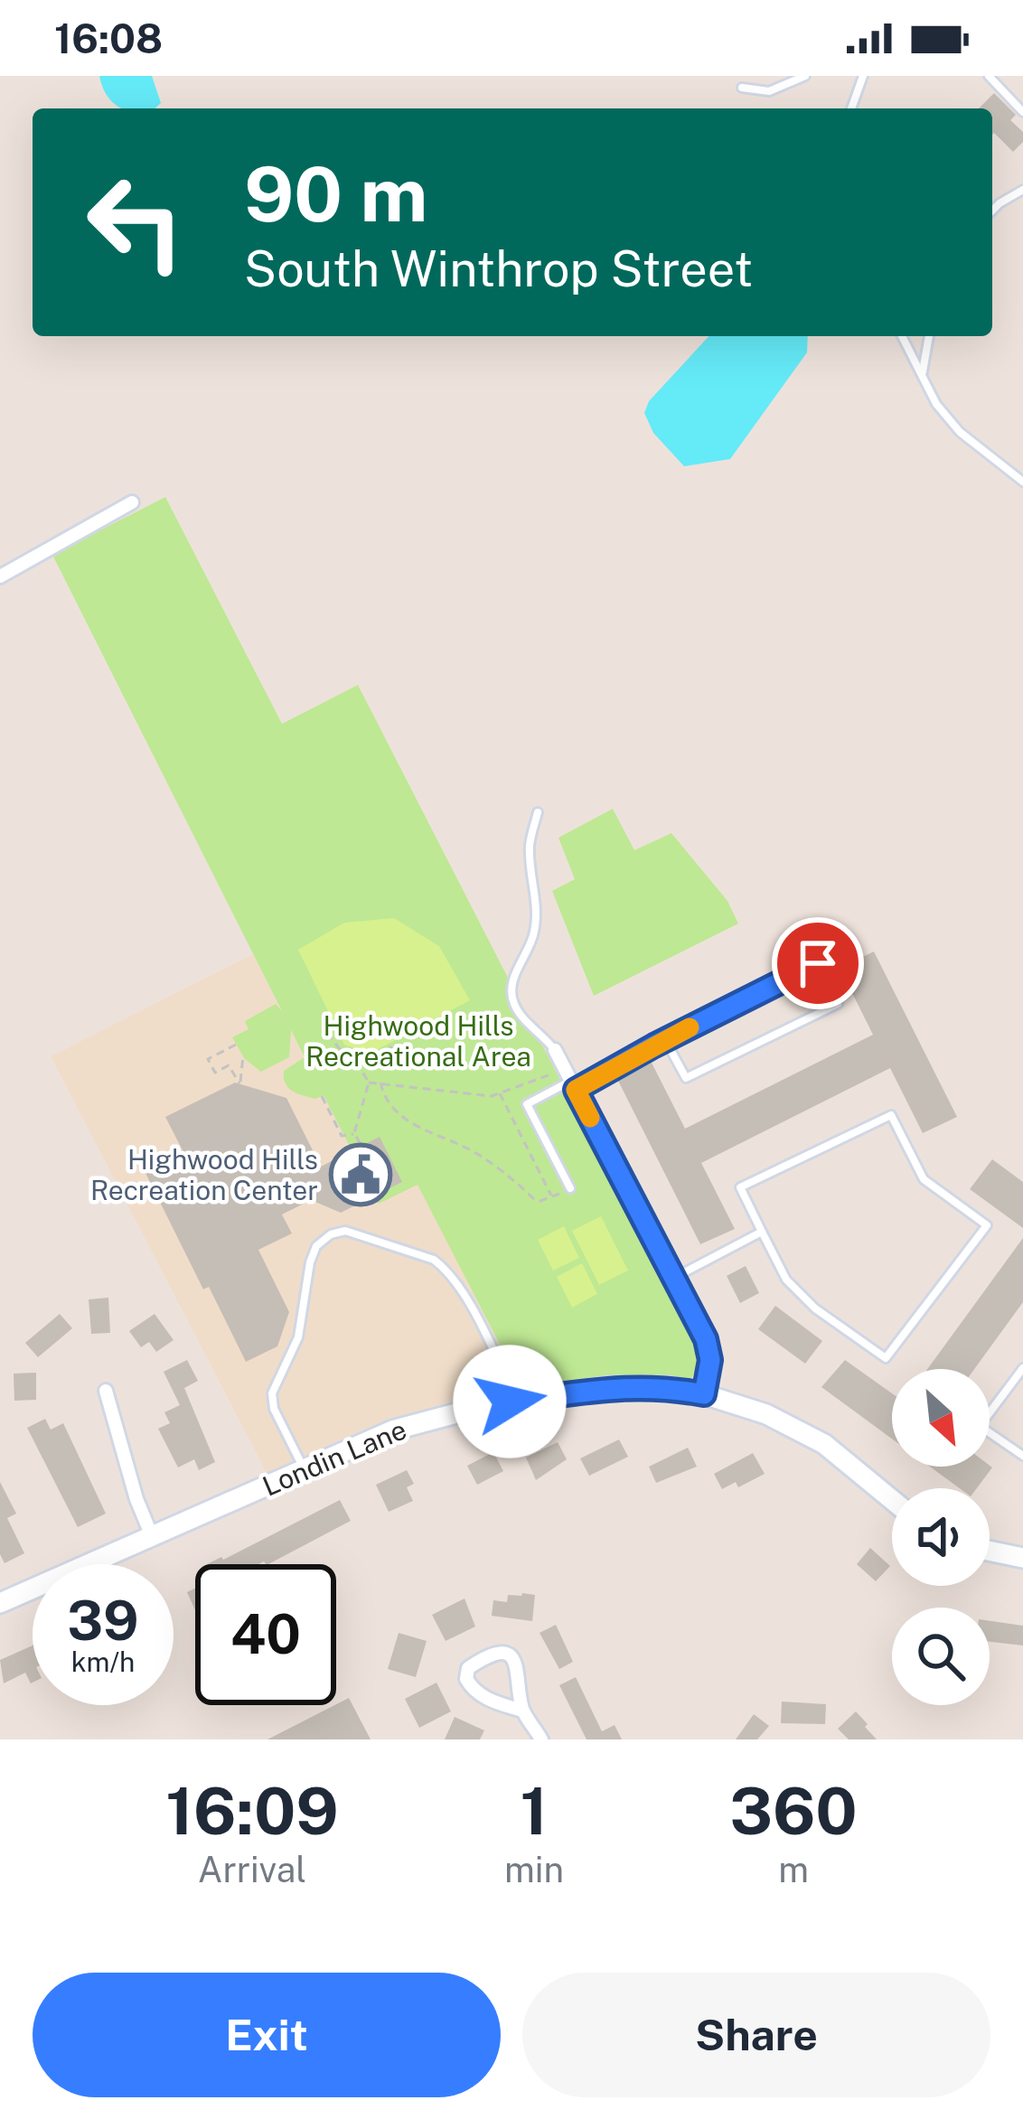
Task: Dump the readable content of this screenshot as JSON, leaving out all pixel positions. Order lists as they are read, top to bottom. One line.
{"streets":{"street":["Londin Lane"]},"parks":["Highwood Hills Recreational Area"],"places":{"public building":["Highwood Hills Recreation Center"]},"north":"bottom right","page":{"status":"16:08","turn":["90 m","South Winthrop Street"],"speed":"39 km/h","limit":"40","eta":["16:09","Arrival","1","min","360","m"],"buttons":["Exit","Share"]}}
